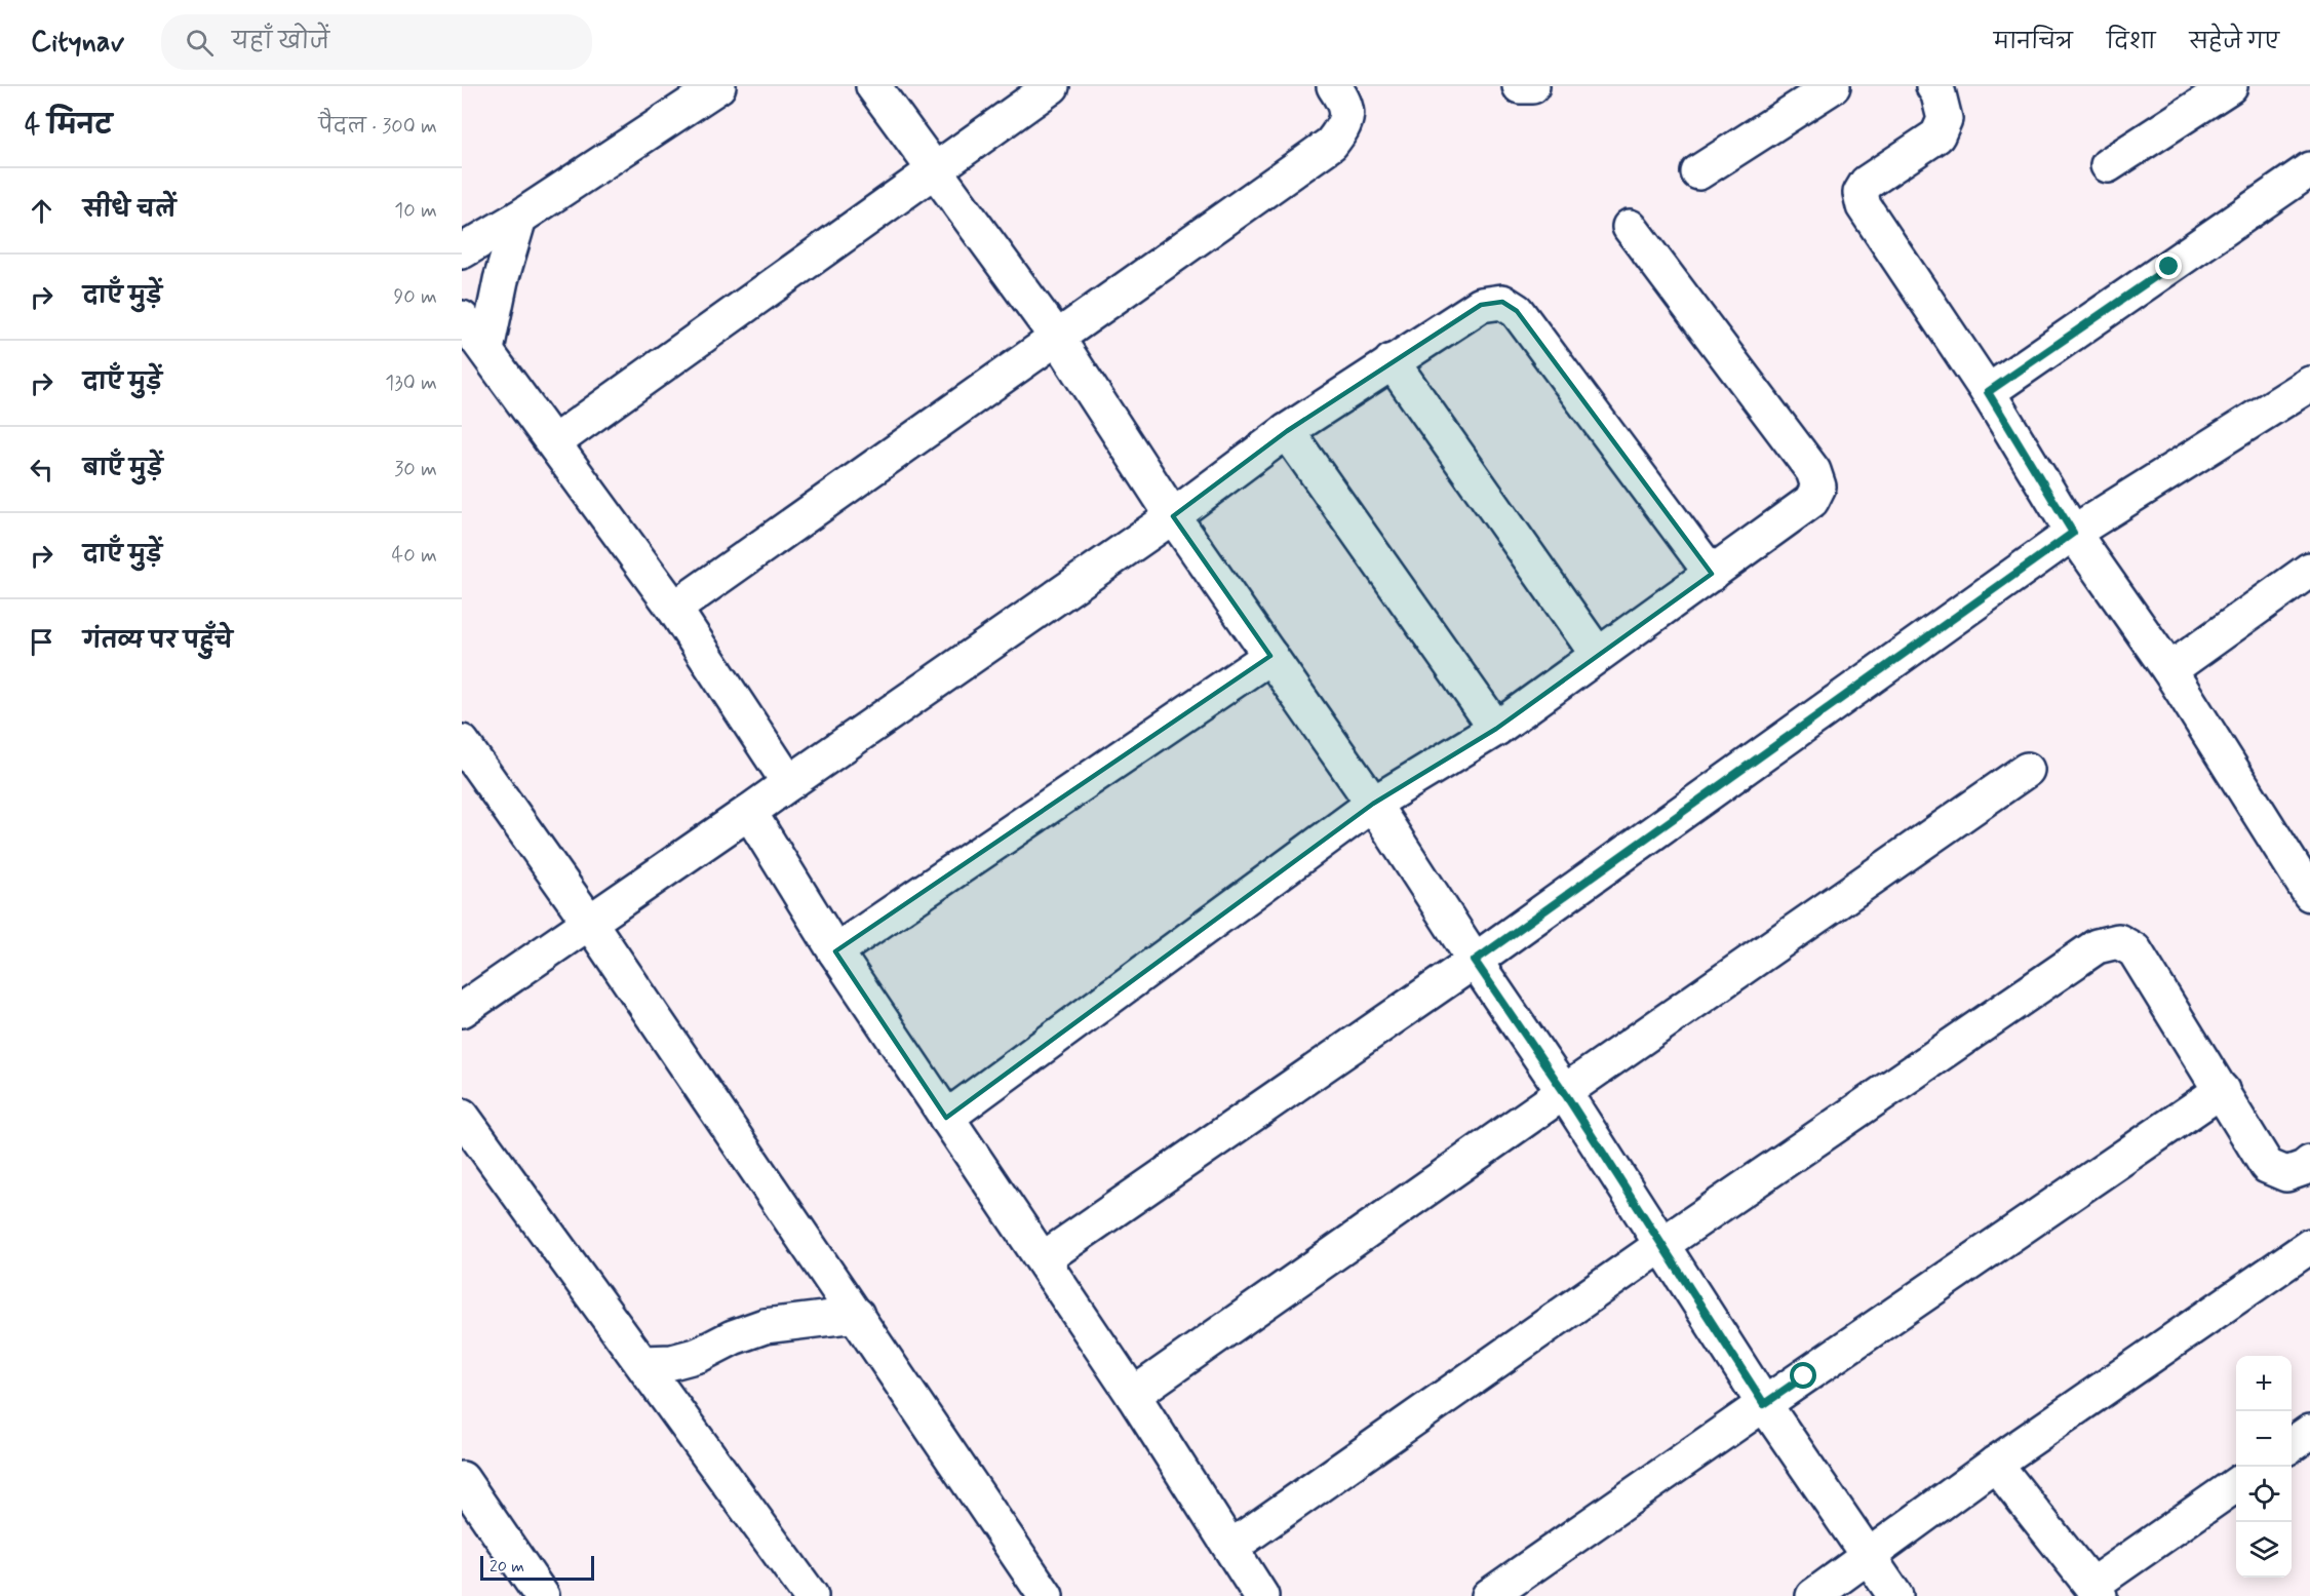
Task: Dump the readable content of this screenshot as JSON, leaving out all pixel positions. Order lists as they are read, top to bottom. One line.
{"scale_bar":"20 m","page":{"header":"Citynav","search":"यहाँ खोजें","nav":["मानचित्र","दिशा","सहेजे गए"],"heading":["4 मिनट","पैदल · 300 m"],"list":[["सीधे चलें","10 m"],["दाएँ मुड़ें","90 m"],["दाएँ मुड़ें","130 m"],["बाएँ मुड़ें","30 m"],["दाएँ मुड़ें","40 m"],"गंतव्य पर पहुँचे"],"map_buttons":["+","−"],"scale":"20 m"}}
